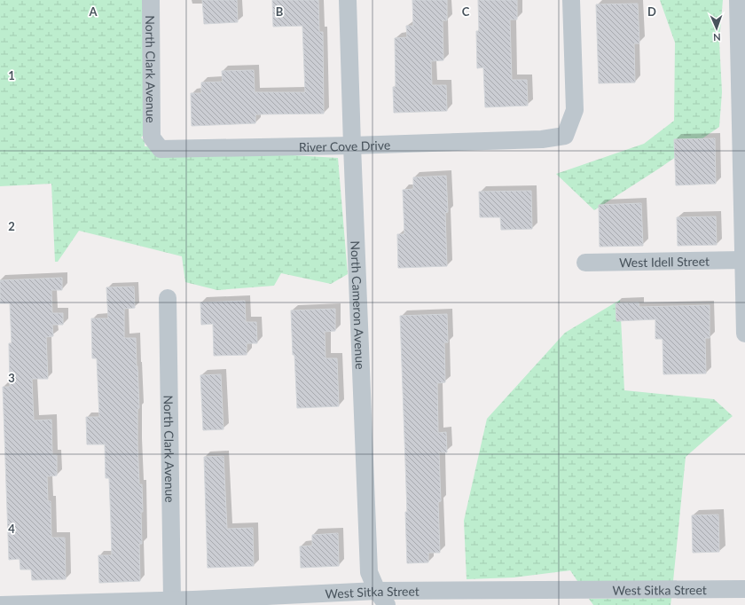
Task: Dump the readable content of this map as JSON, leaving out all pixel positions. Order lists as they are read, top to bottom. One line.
{"streets":{"street":["North Clark Avenue","River Cove Drive","West Idell Street","North Cameron Avenue","West Sitka Street"]},"crossings":[["North Clark Avenue","River Cove Drive"],["North Clark Avenue","West Sitka Street"],["River Cove Drive","North Cameron Avenue"],["North Cameron Avenue","West Sitka Street"]],"north":"bottom","grid":{"columns":["A","B","C","D"],"rows":["1","2","3","4"]}}
